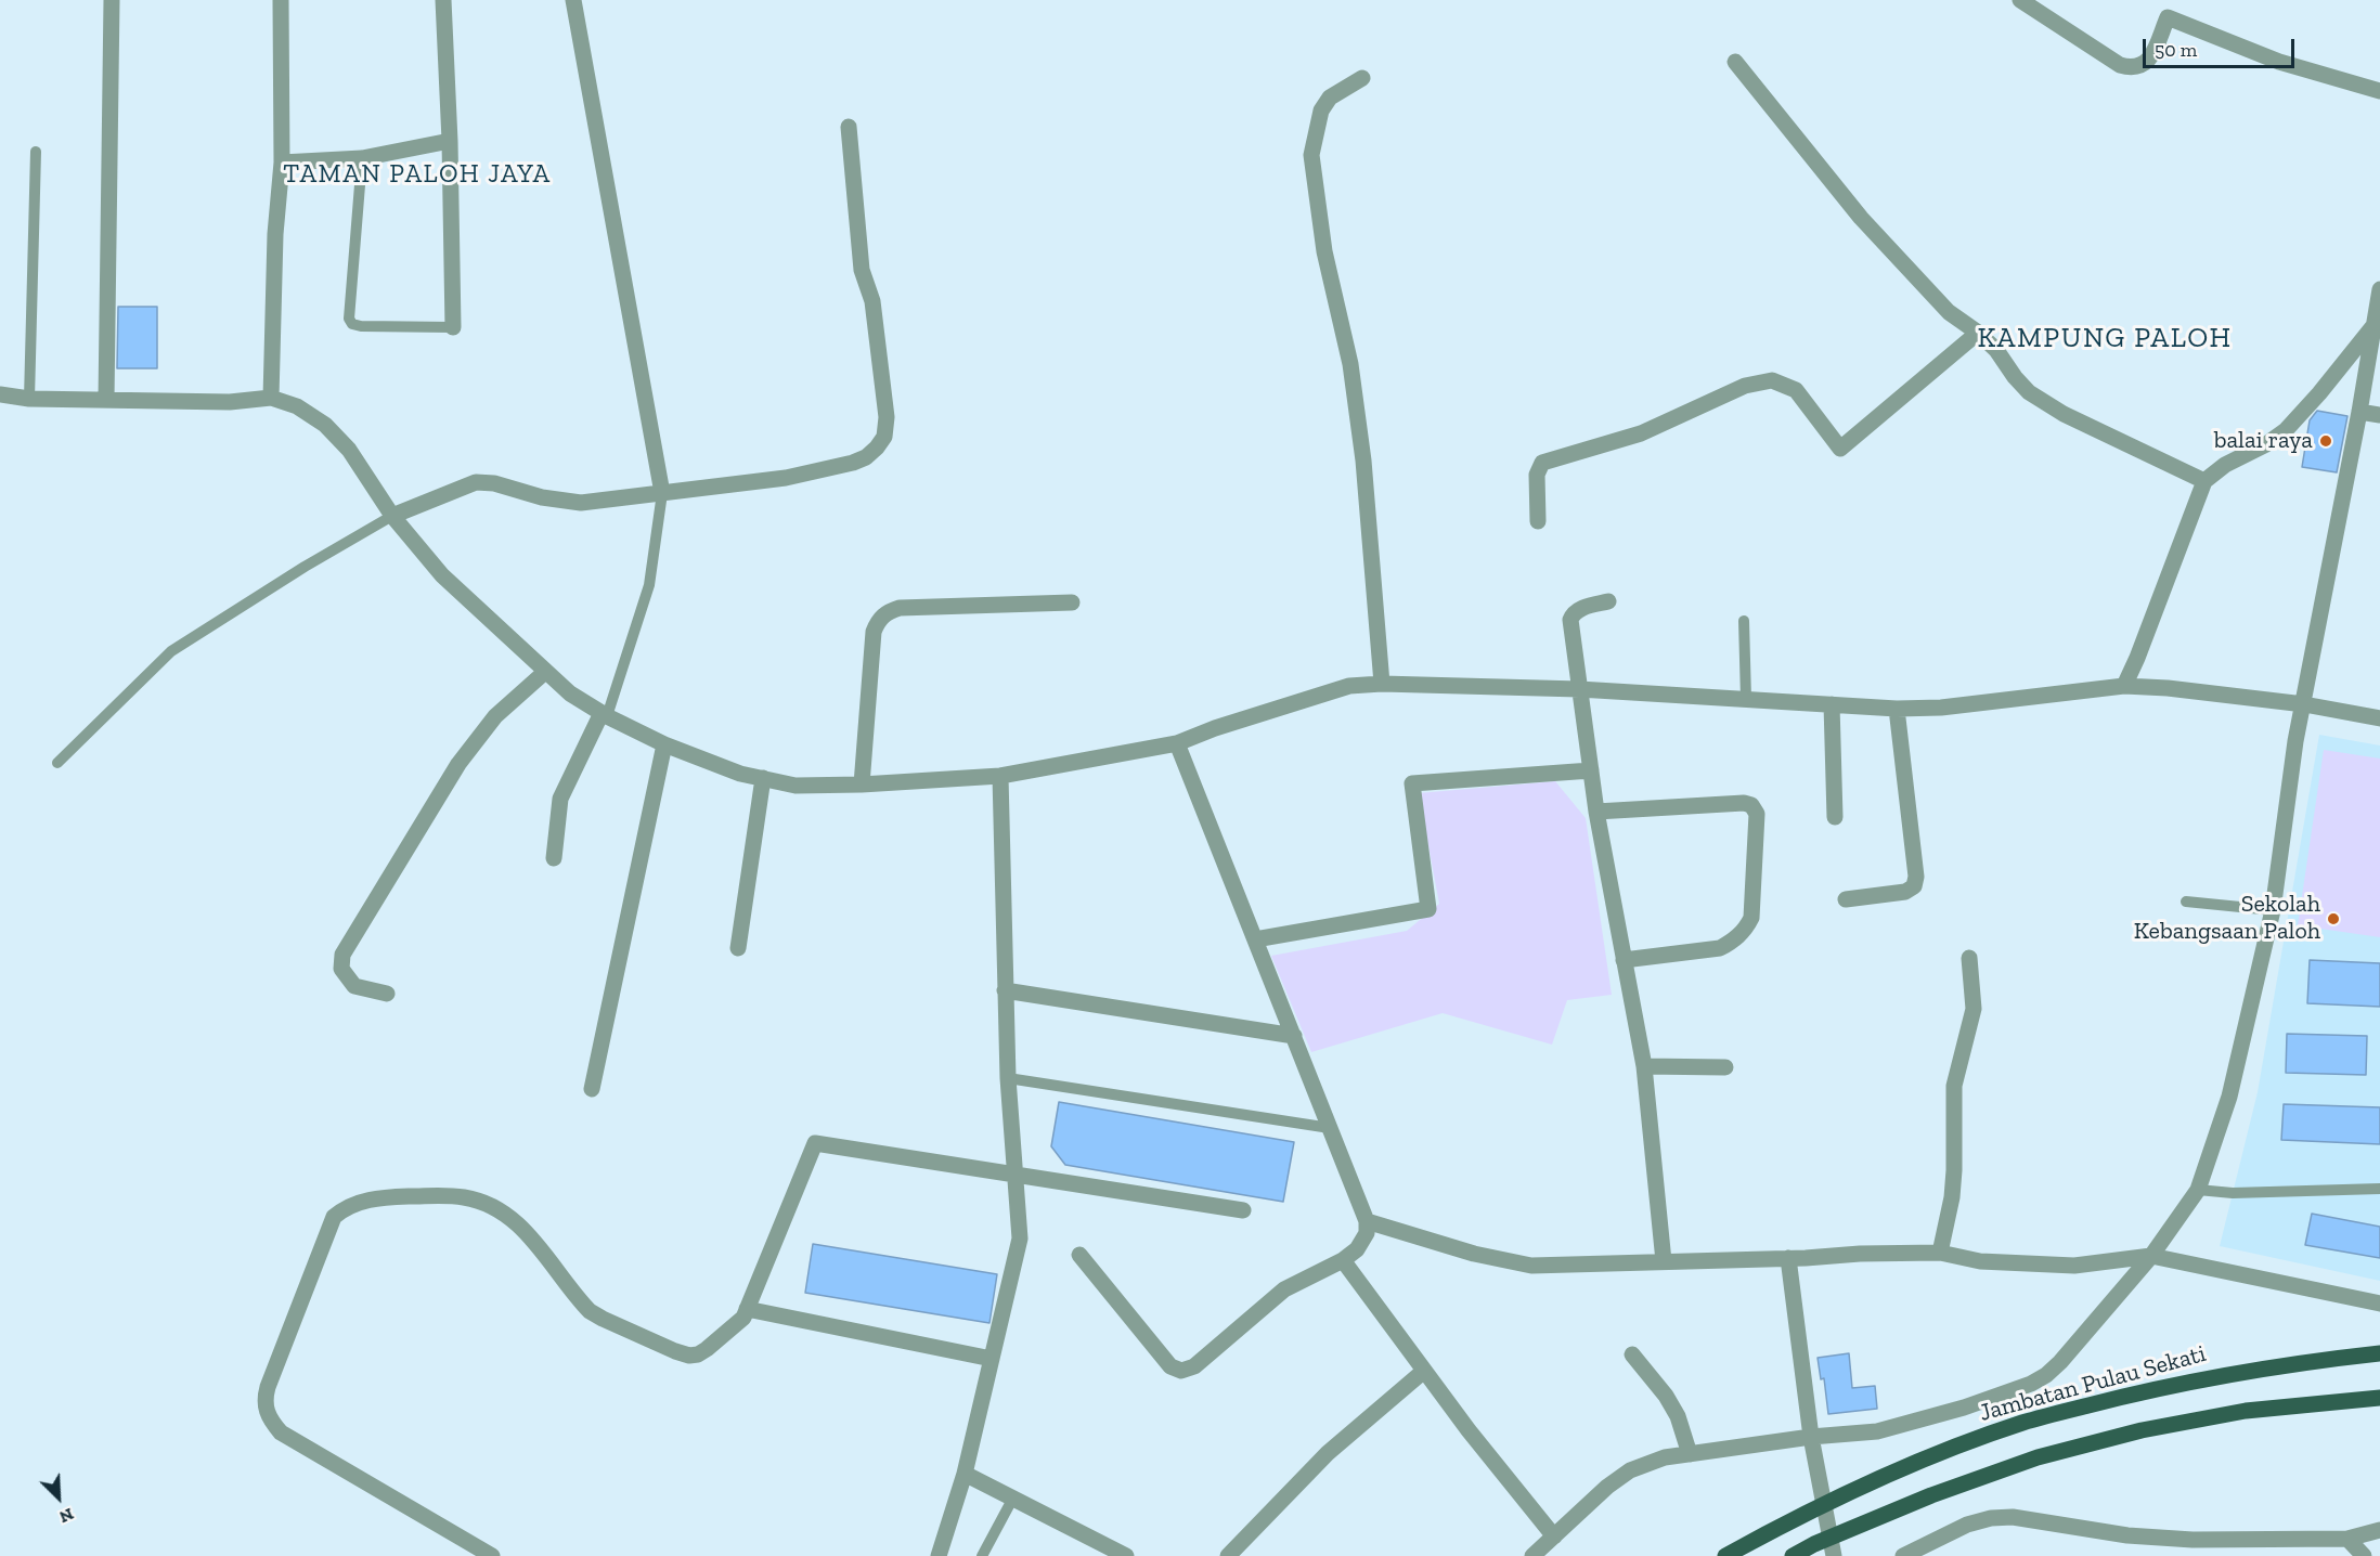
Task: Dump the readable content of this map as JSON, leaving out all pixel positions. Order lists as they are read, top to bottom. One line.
{"streets":{"main road":["Jambatan Pulau Sekati"]},"districts":["TAMAN PALOH JAYA","KAMPUNG PALOH"],"places":["balai raya","Sekolah Kebangsaan Paloh"],"scale_bar":"50 m","north":"bottom right"}
